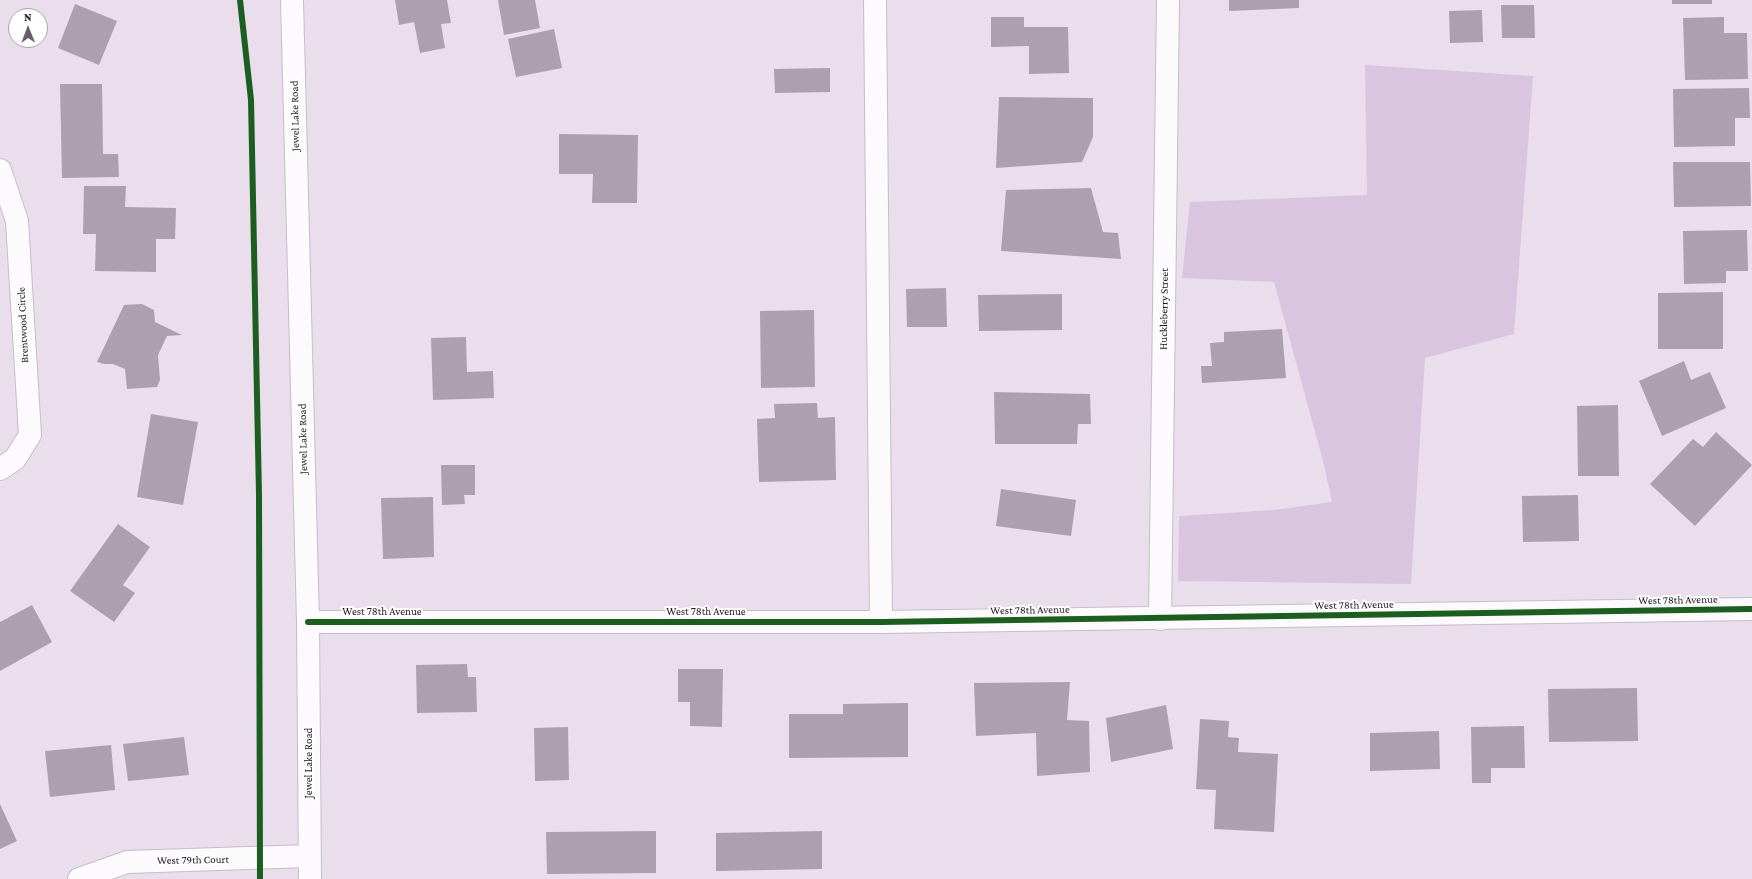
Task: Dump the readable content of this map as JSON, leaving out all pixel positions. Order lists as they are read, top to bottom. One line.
{"streets":{"street":["Jewel Lake Road","Huckleberry Street","Brentwood Circle","West 78th Avenue","West 79th Court"]},"crossings":[["Jewel Lake Road","West 78th Avenue"],["Jewel Lake Road","West 79th Court"],["Huckleberry Street","West 78th Avenue"]],"north":"top"}
